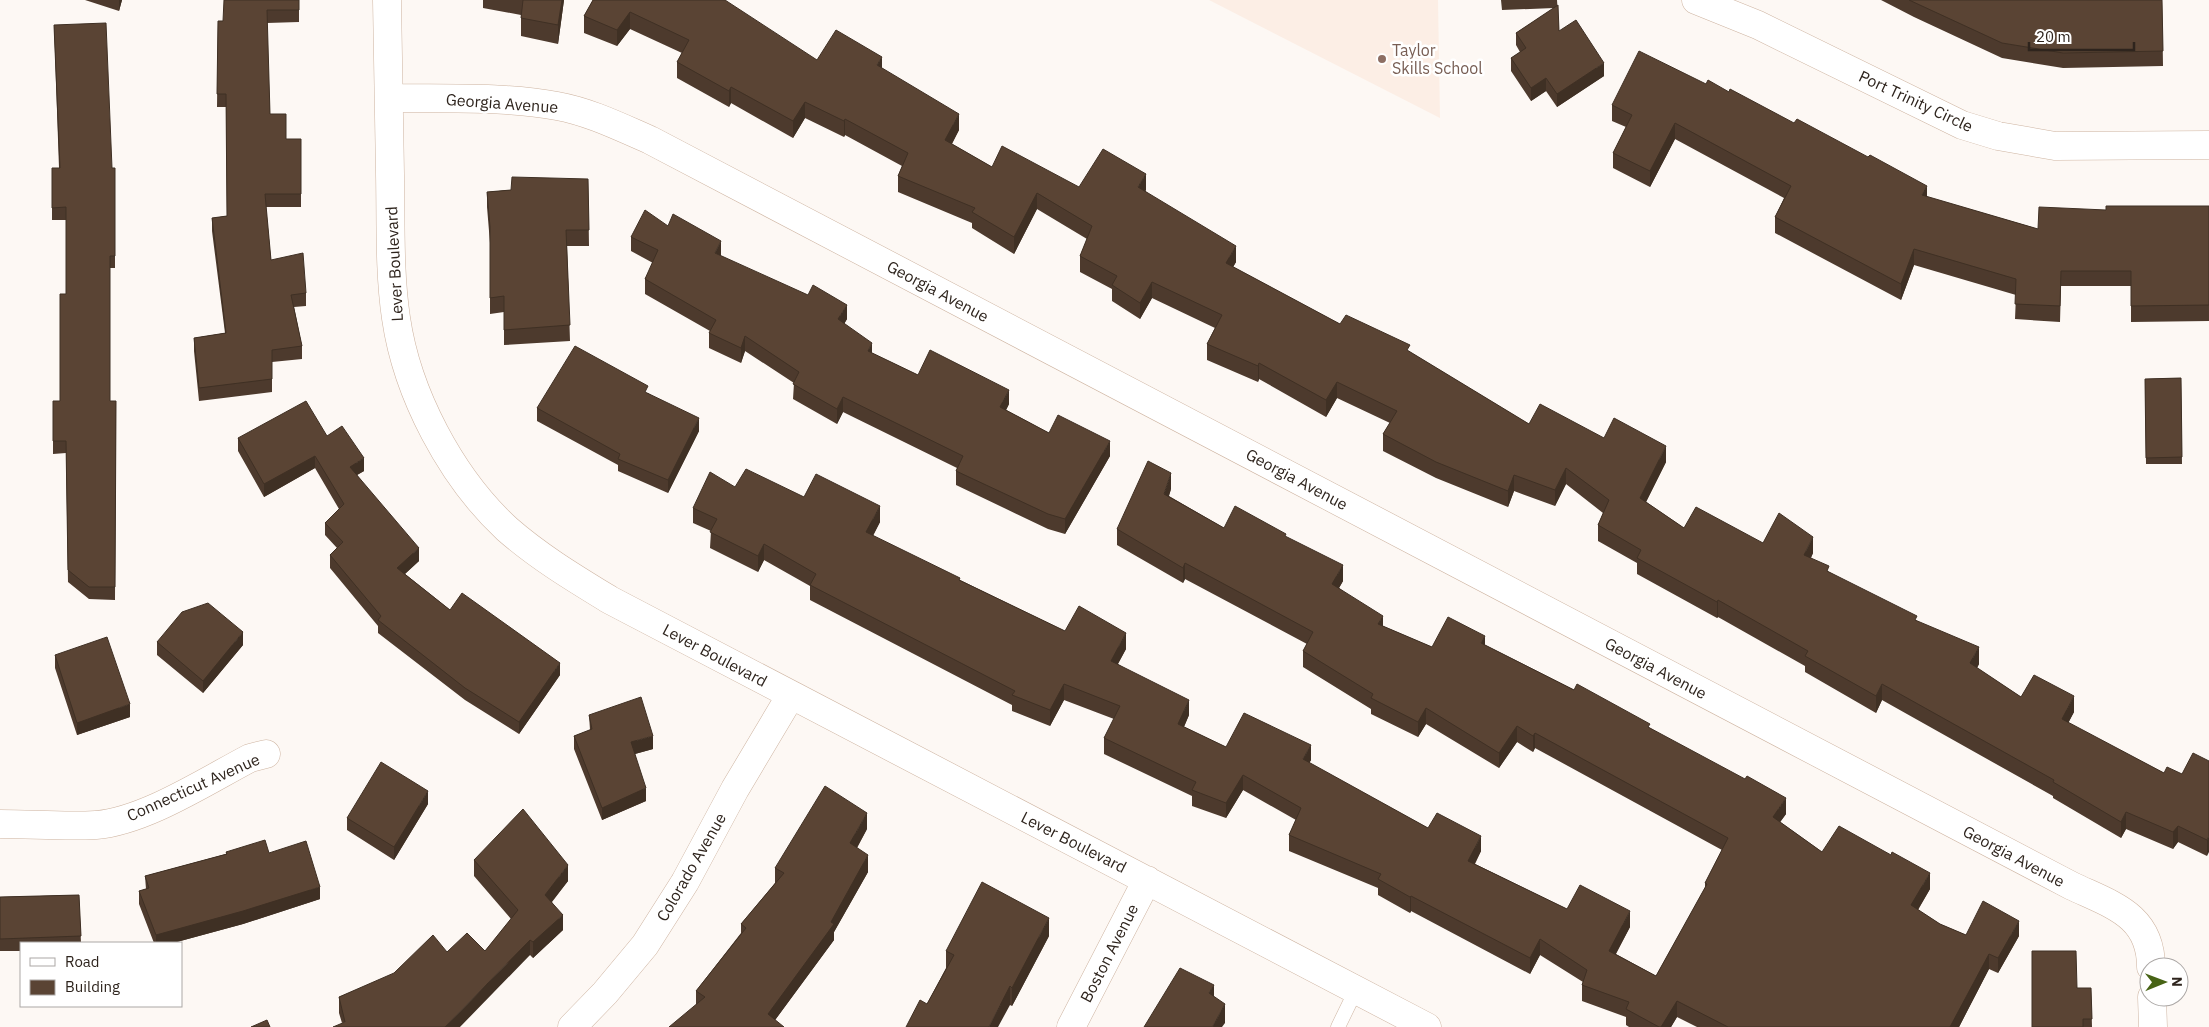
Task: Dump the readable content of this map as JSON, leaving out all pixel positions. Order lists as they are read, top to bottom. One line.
{"streets":{"street":["Port Trinity Circle","Georgia Avenue","Lever Boulevard","Connecticut Avenue","Colorado Avenue","Boston Avenue"]},"crossings":[["Georgia Avenue","Lever Boulevard"],["Lever Boulevard","Colorado Avenue"],["Lever Boulevard","Boston Avenue"]],"places":["Taylor Skills School"],"legend":["Road","Building"],"scale_bar":"20 m","north":"right"}
